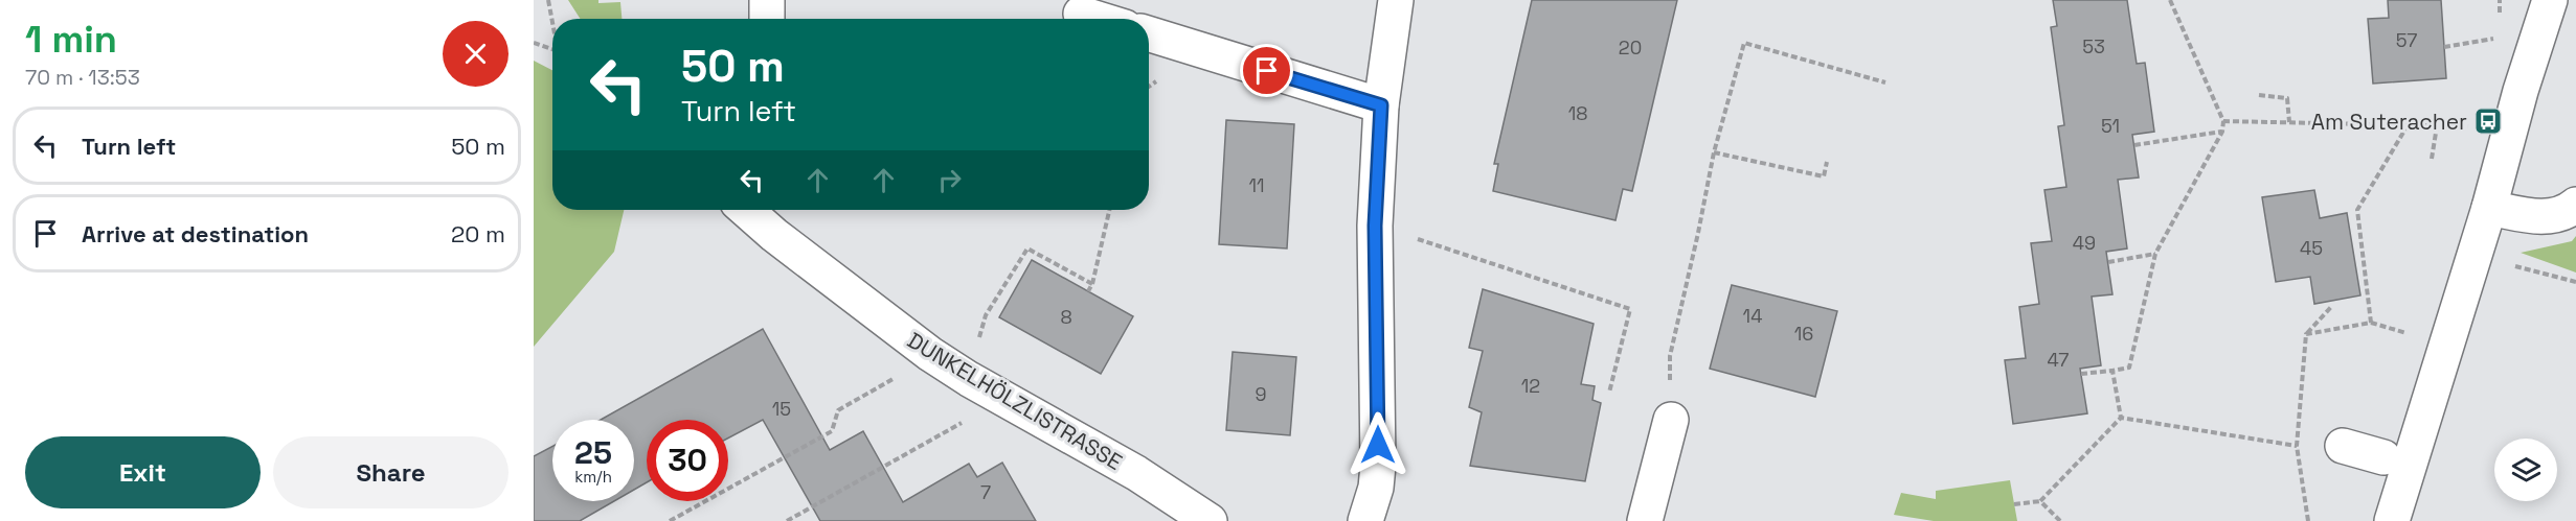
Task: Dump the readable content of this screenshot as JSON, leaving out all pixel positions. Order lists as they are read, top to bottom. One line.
{"streets":{"street":["DUNKELHÖLZLISTRASSE"]},"places":{"bus stop":["Am Suteracher"]},"house_numbers":["57","53","20","18","51","11","49","45","14","8","16","47","12","9","15","7"],"page":{"heading":["1 min","70 m · 13:53"],"turn":["50 m","Turn left"],"list":[{"name":"Turn left","value":"50 m"},{"name":"Arrive at destination","value":"20 m"}],"speed":"25 km/h","limit":"30","buttons":["Exit","Share"]}}
